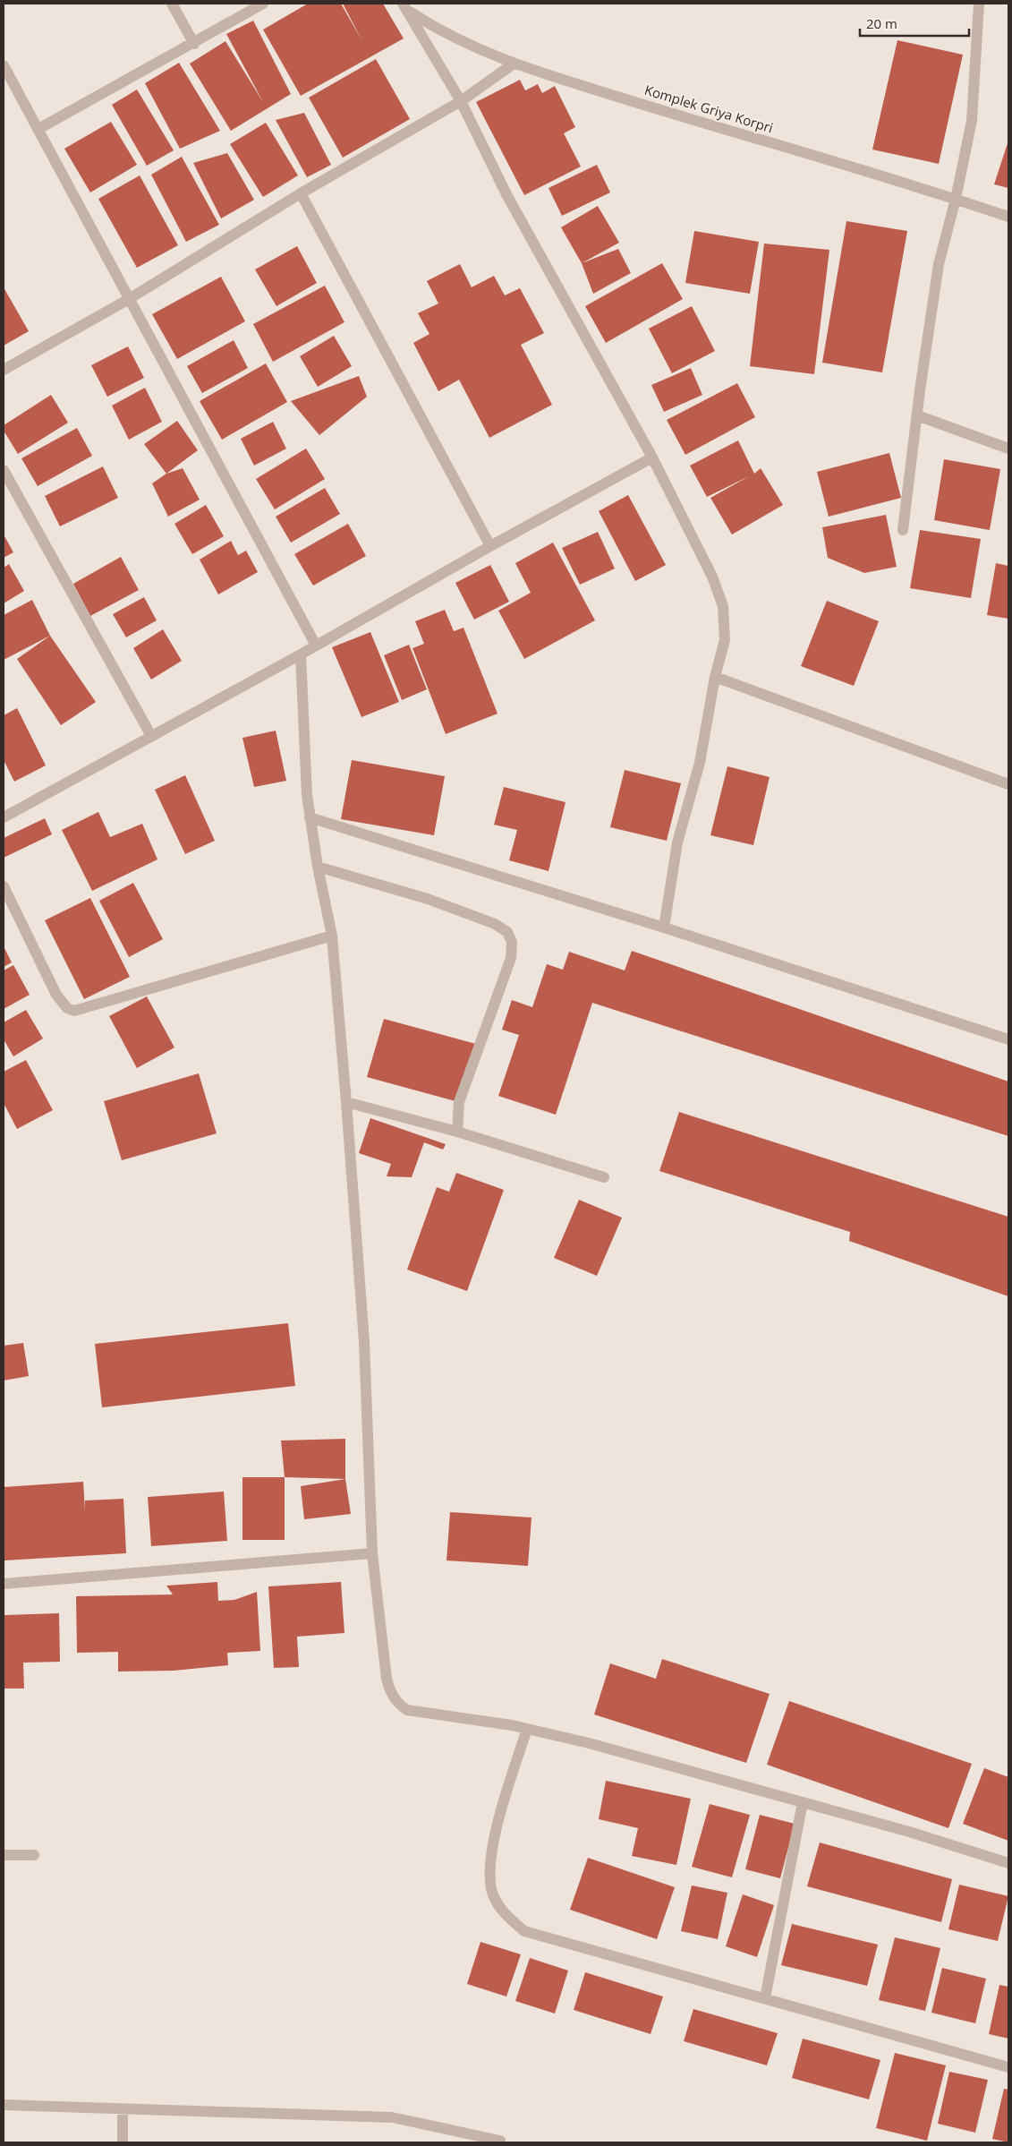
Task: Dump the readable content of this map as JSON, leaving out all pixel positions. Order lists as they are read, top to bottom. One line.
{"streets":{"street":["Komplek Griya Korpri"]},"scale_bar":"20 m"}
